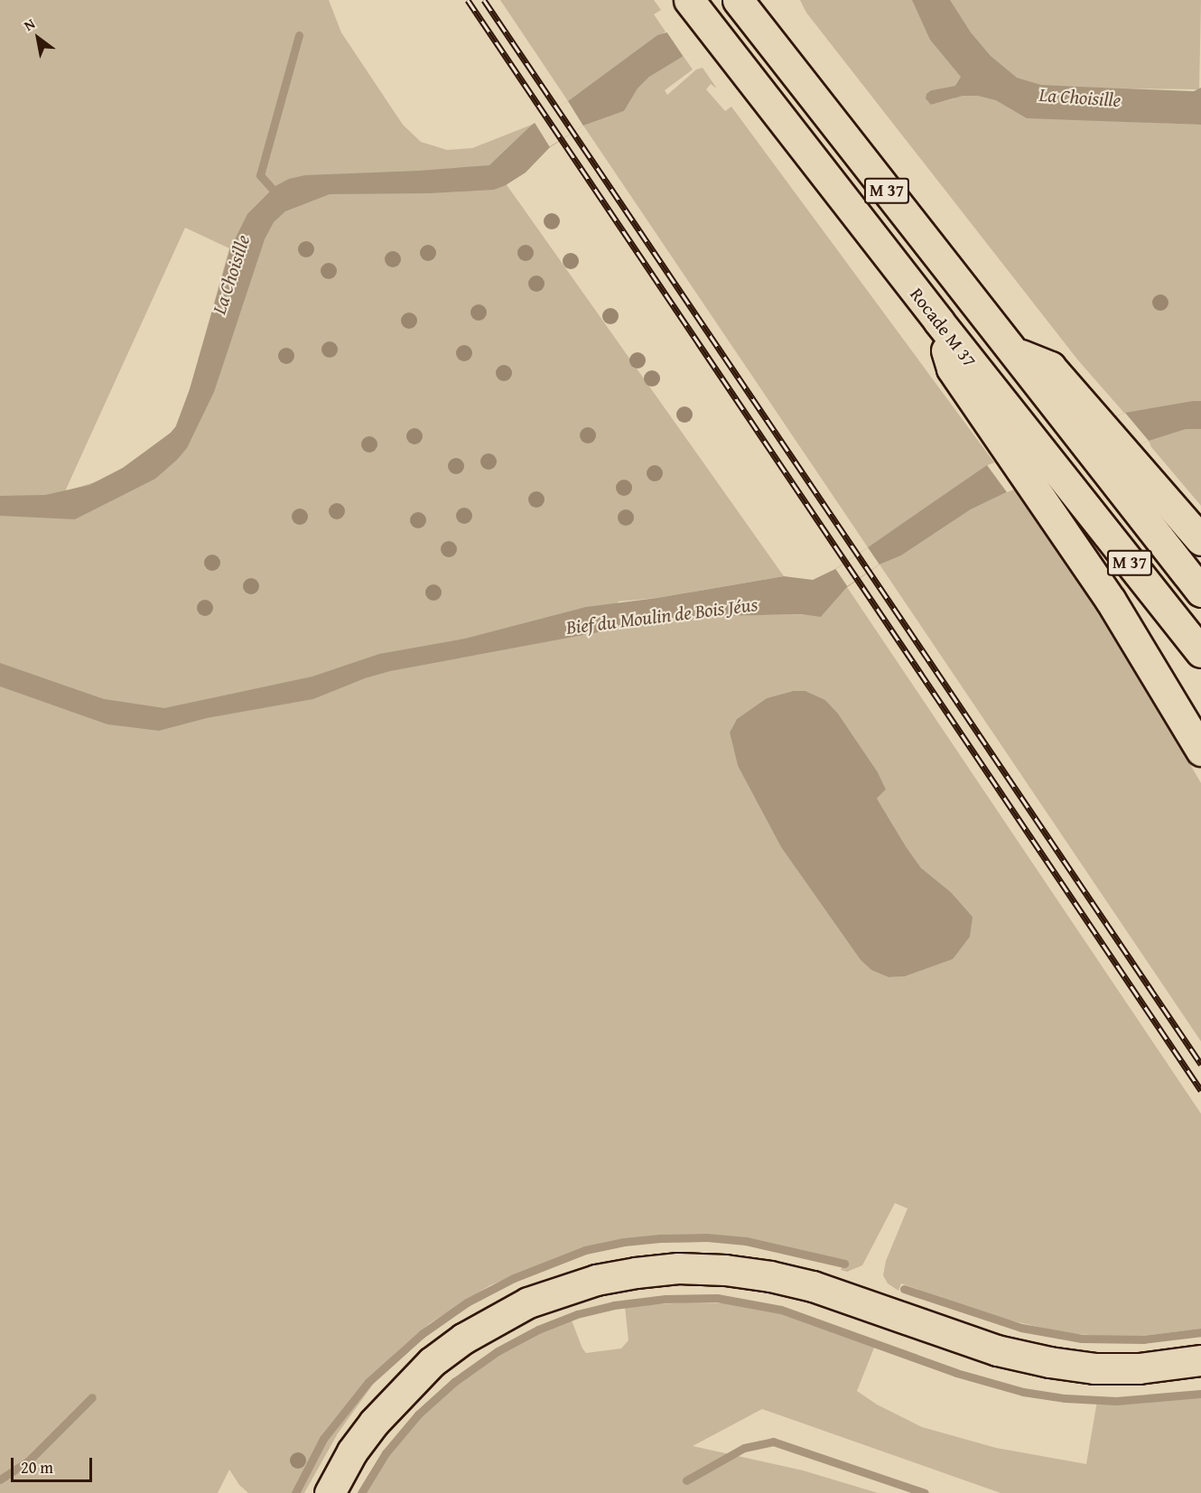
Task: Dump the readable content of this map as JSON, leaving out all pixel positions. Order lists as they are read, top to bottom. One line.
{"streets":{"main road":["M 37","Rocade M 37"]},"crossings":[["M 37","Rocade M 37"]],"water":["La Choisille","Bief du Moulin de Bois Jéus"],"scale_bar":"20 m","north":"top left"}
